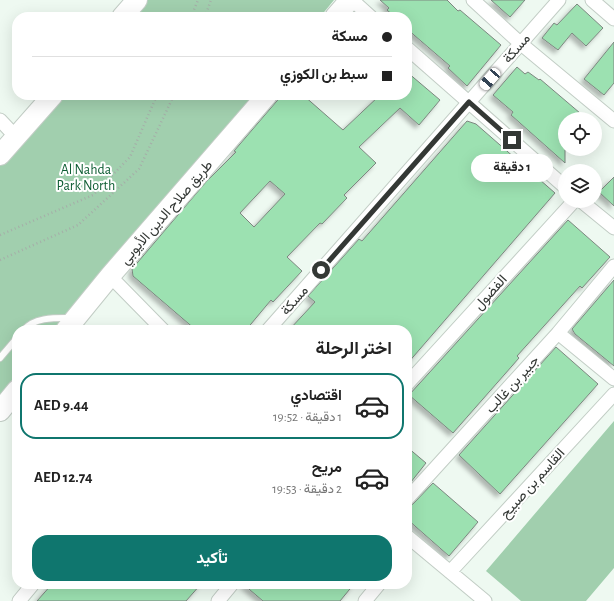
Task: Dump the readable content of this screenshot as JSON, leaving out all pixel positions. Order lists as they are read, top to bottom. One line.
{"streets":{"main road":["طريق صلاح الدين الأيوبي"],"street":["مسكة","الفضول","جبير بن غالب","القاسم بن صبيح"]},"parks":["Al Nahda Park North"],"page":{"banner":["مسكة","سبط بن الكوزي"],"bubble":"1 دقيقة","heading":"اختر الرحلة","list":[{"name":"اقتصادي","note":"1 دقيقة · 19:52","value":"AED 9.44"},{"name":"مريح","note":"2 دقيقة · 19:53","value":"AED 12.74"}],"buttons":"تأكيد"}}
